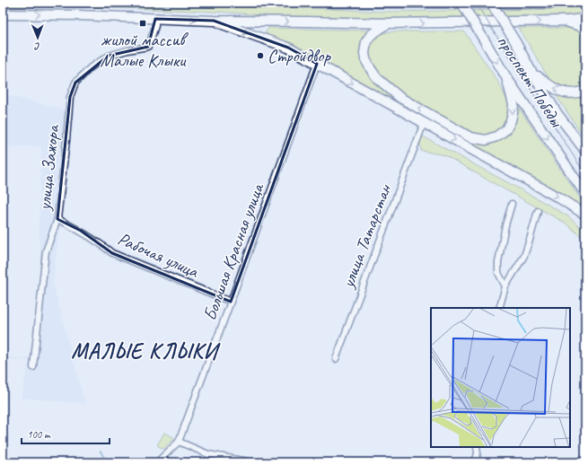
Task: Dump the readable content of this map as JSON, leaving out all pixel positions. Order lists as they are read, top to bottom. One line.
{"streets":{"main road":["проспект Победы"],"street":["улица Зажора","улица Татарстан","Большая Красная улица","Рабочая улица"]},"crossings":[["улица Зажора","Рабочая улица"],["Большая Красная улица","Рабочая улица"]],"districts":["МАЛЫЕ КЛЫКИ"],"places":{"transit":["жилой массив Малые Клыки"],"other":["Стройдвор"]},"scale_bar":"100 m","north":"bottom"}
